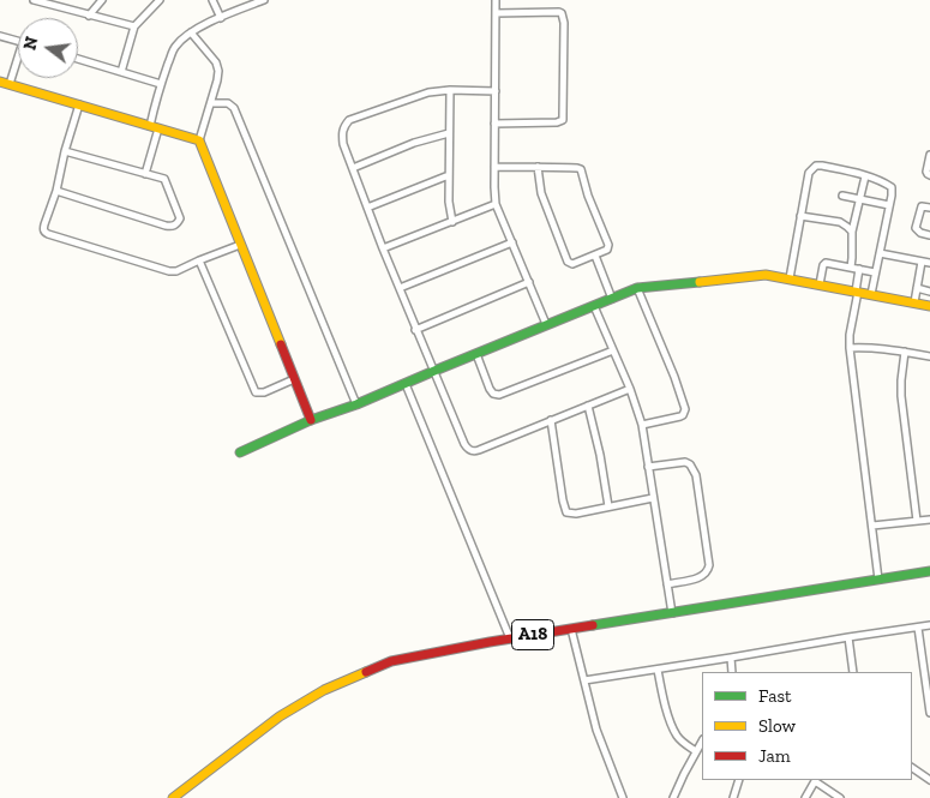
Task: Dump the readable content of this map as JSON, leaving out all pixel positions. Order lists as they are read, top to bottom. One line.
{"streets":{"main road":["A18"]},"legend":["Fast","Slow","Jam"],"north":"left"}
